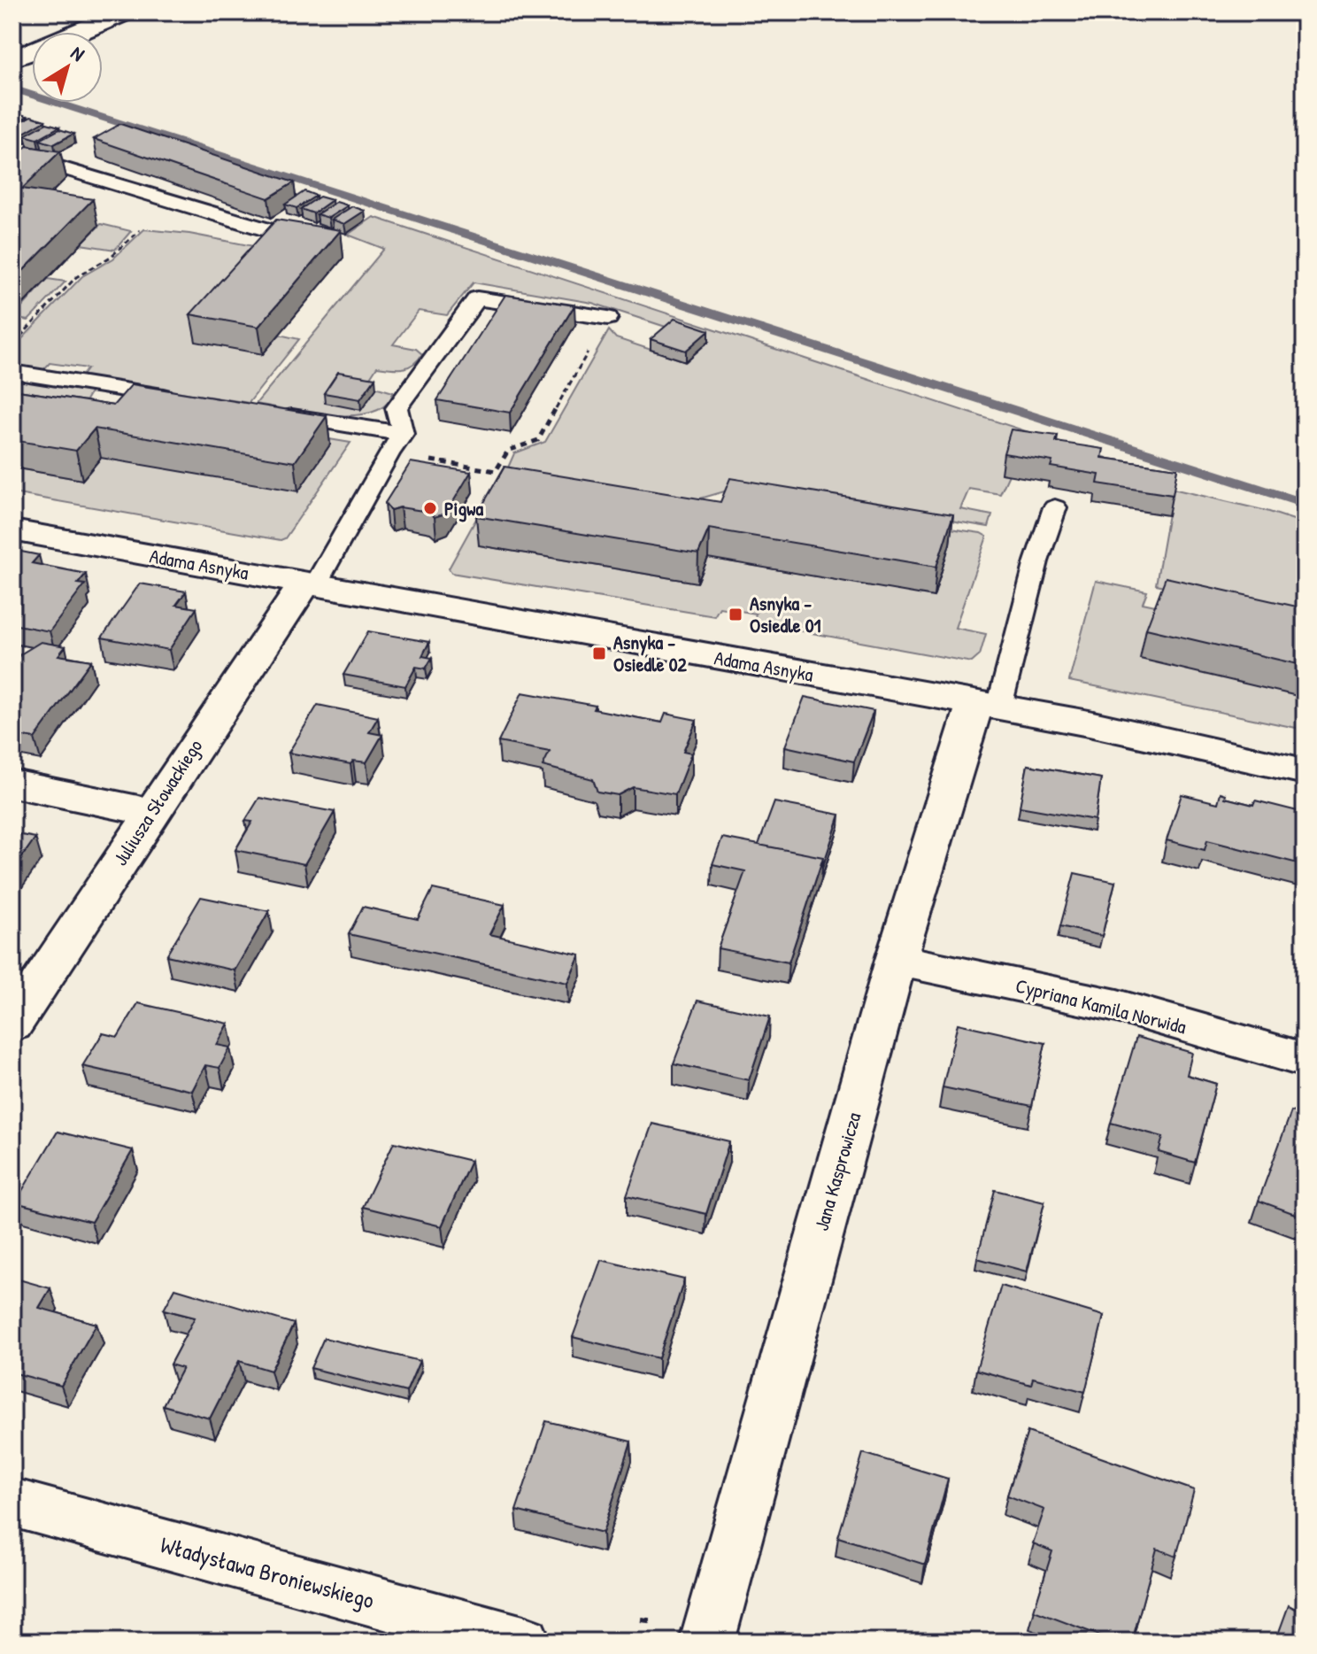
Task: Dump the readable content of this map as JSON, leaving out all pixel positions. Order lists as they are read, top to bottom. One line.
{"streets":{"street":["Adama Asnyka","Juliusza Słowackiego","Cypriana Kamila Norwida","Jana Kasprowicza","Władysława Broniewskiego"]},"crossings":[["Adama Asnyka","Juliusza Słowackiego"],["Adama Asnyka","Jana Kasprowicza"],["Cypriana Kamila Norwida","Jana Kasprowicza"]],"places":{"other":["Pigwa"],"transit":["Asnyka - Osiedle 01","Asnyka - Osiedle 02"]},"north":"top right"}
